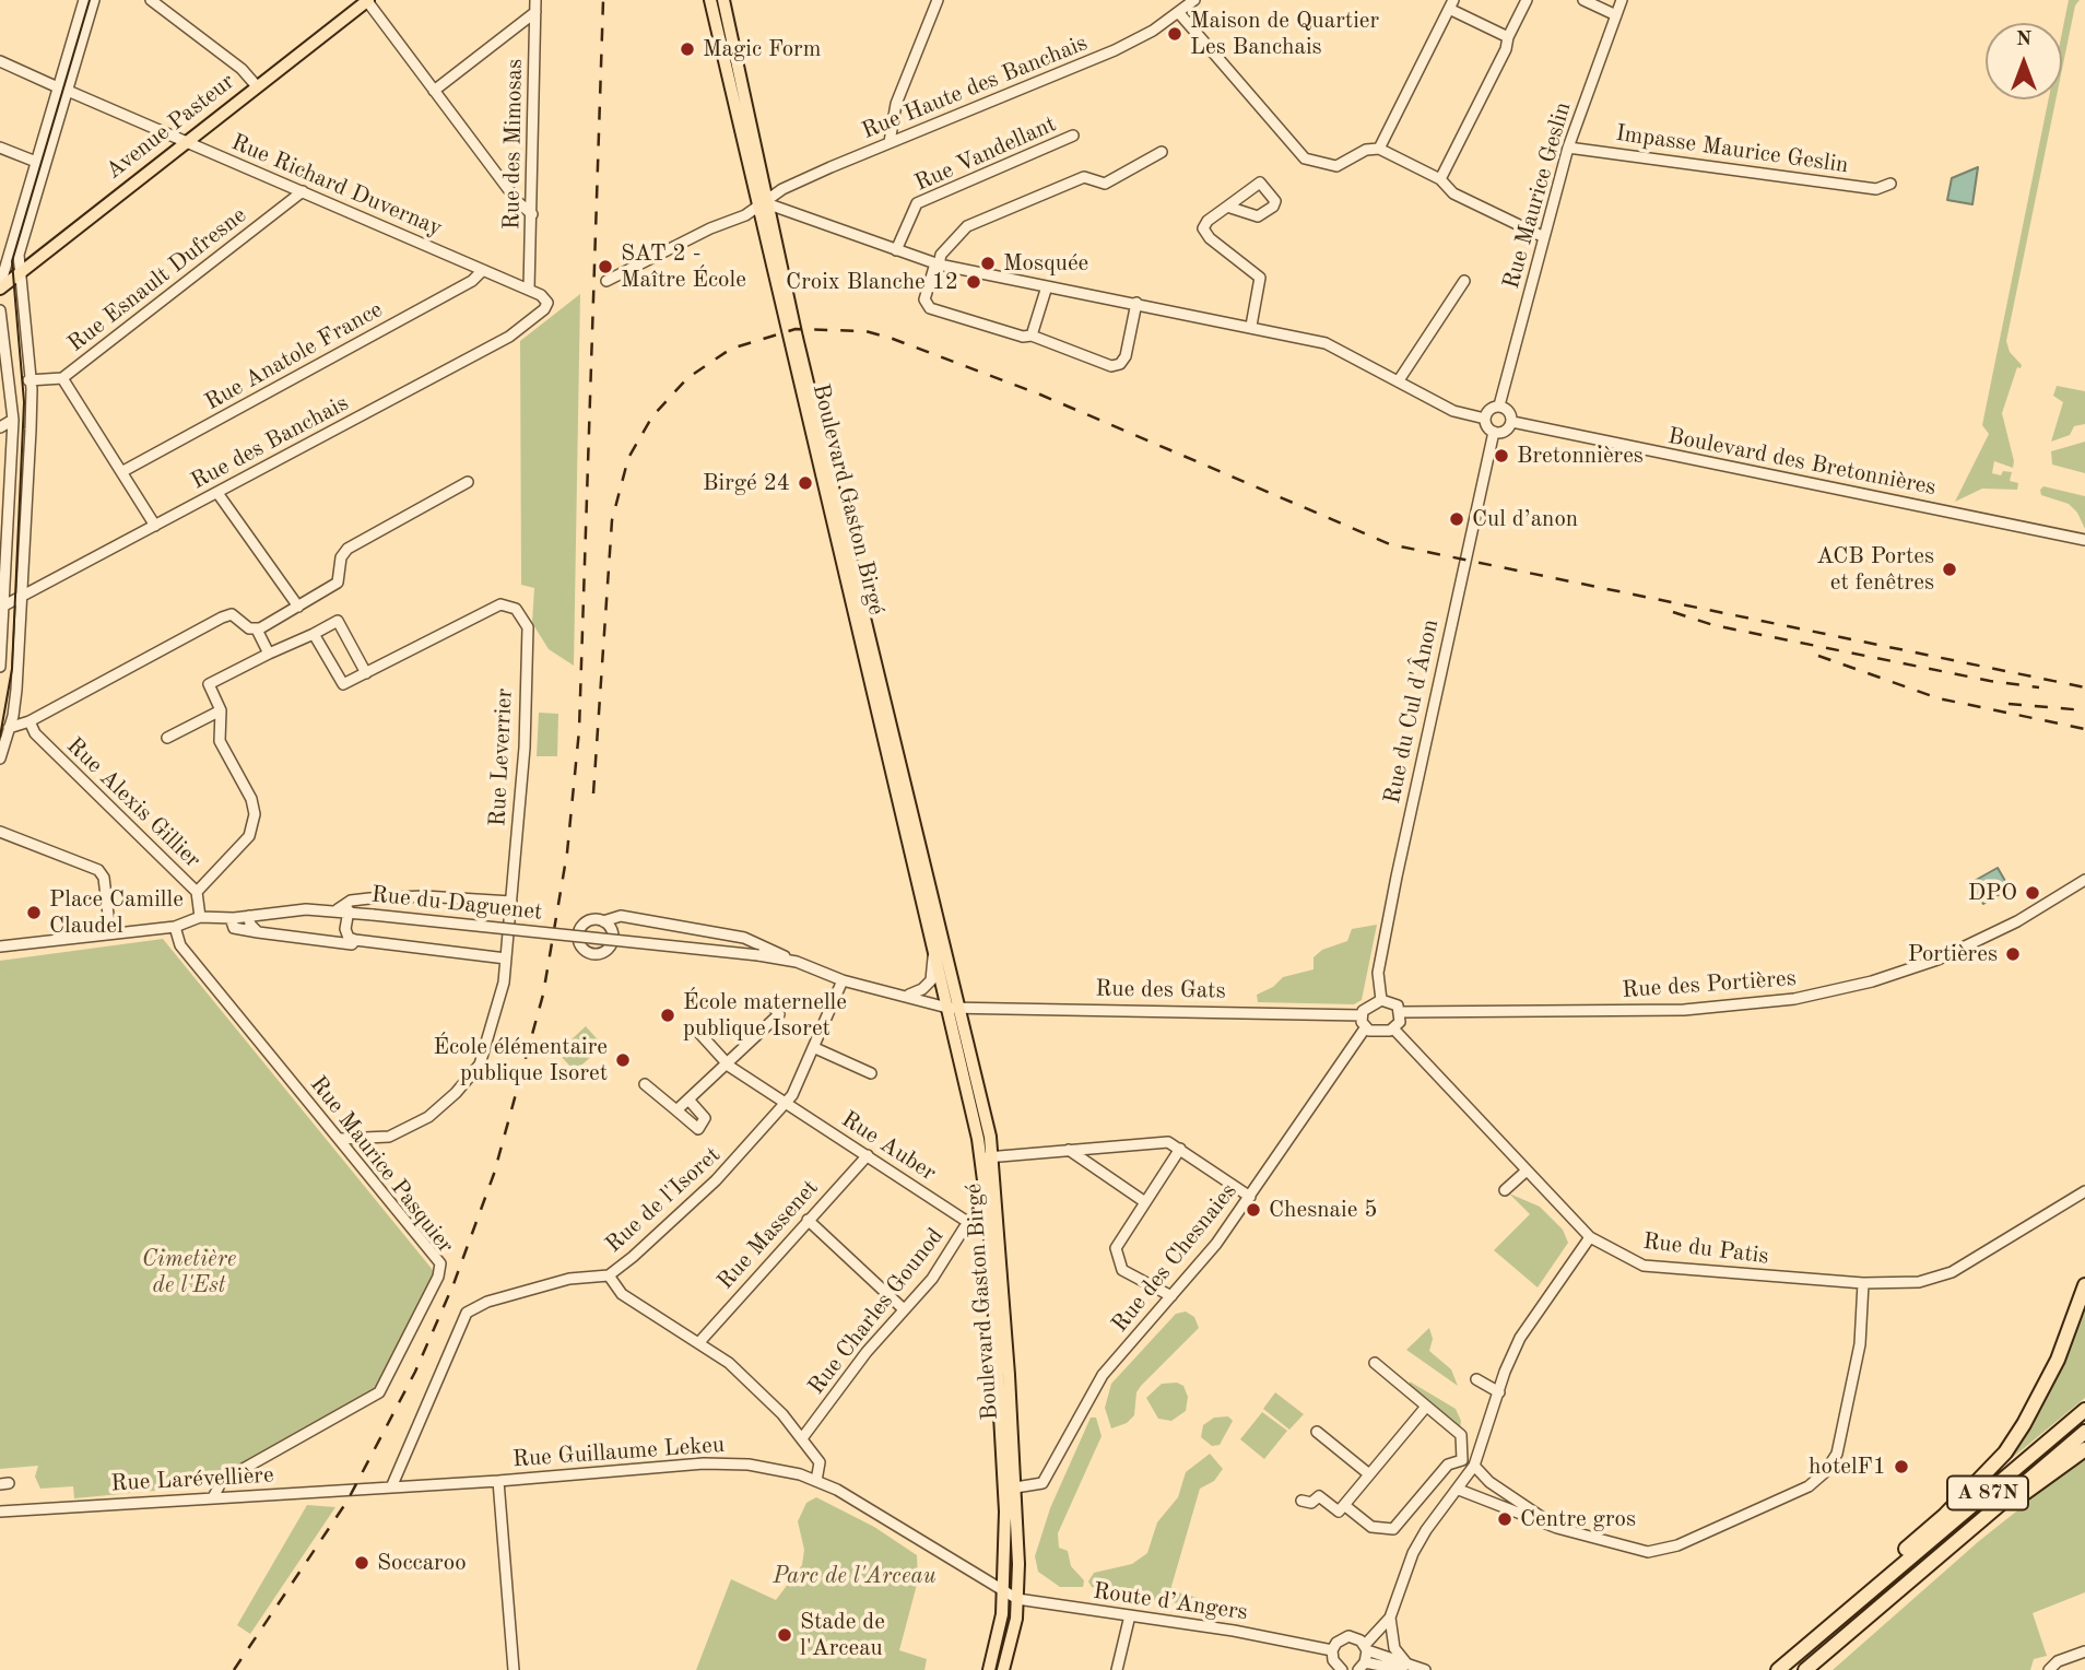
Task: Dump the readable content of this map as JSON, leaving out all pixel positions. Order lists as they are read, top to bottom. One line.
{"streets":{"highway":["A 87N"],"main road":["Avenue Pasteur","Boulevard Gaston Birgé"],"street":["Rue Haute des Banchais","Rue des Mimosas","Impasse Maurice Geslin","Rue Vandellant","Rue Richard Duvernay","Rue Maurice Geslin","Rue Esnault Dufresne","Rue Anatole France","Rue des Banchais","Boulevard des Bretonnières","Rue du Cul d'Ânon","Rue Leverrier","Rue Alexis Gillier","Rue du Daguenet","Rue des Portières","Rue des Gats","Rue Auber","Rue Maurice Pasquier","Rue de l'Isoret","Rue Massenet","Rue du Patis","Rue des Chesnaies","Rue Charles Gounod","Rue Guillaume Lekeu","Rue Larévellière","Route d’Angers"]},"crossings":[["Rue Haute des Banchais","Boulevard Gaston Birgé"],["Avenue Pasteur","Rue Richard Duvernay"],["Rue des Mimosas","Rue Richard Duvernay"],["Impasse Maurice Geslin","Rue Maurice Geslin"],["Rue Richard Duvernay","Rue Esnault Dufresne"],["Rue Richard Duvernay","Rue Anatole France"],["Rue Richard Duvernay","Rue des Banchais"],["Rue Maurice Geslin","Boulevard des Bretonnières"],["Rue Maurice Geslin","Rue du Cul d'Ânon"],["Boulevard des Bretonnières","Rue du Cul d'Ânon"],["Boulevard Gaston Birgé","Rue du Daguenet"],["Boulevard Gaston Birgé","Rue des Gats"],["Boulevard Gaston Birgé","Rue des Chesnaies"],["Boulevard Gaston Birgé","Rue Charles Gounod"],["Boulevard Gaston Birgé","Rue Guillaume Lekeu"],["Boulevard Gaston Birgé","Route d’Angers"],["Rue du Cul d'Ânon","Rue des Portières"],["Rue du Cul d'Ânon","Rue des Gats"],["Rue du Cul d'Ânon","Rue du Patis"],["Rue du Cul d'Ânon","Rue des Chesnaies"],["Rue Leverrier","Rue Maurice Pasquier"],["Rue Alexis Gillier","Rue du Daguenet"],["Rue du Daguenet","Rue des Gats"],["Rue du Daguenet","Rue Maurice Pasquier"],["Rue du Daguenet","Rue de l'Isoret"],["Rue des Portières","Rue des Gats"],["Rue des Portières","Rue du Patis"],["Rue des Portières","Rue des Chesnaies"],["Rue des Gats","Rue du Patis"],["Rue des Gats","Rue des Chesnaies"],["Rue Auber","Rue de l'Isoret"],["Rue Auber","Rue Massenet"],["Rue Auber","Rue Charles Gounod"],["Rue Maurice Pasquier","Rue Larévellière"],["Rue de l'Isoret","Rue Guillaume Lekeu"],["Rue de l'Isoret","Rue Larévellière"],["Rue du Patis","Rue des Chesnaies"],["Rue Guillaume Lekeu","Rue Larévellière"],["Rue Guillaume Lekeu","Route d’Angers"]],"parks":["Cimetière de l'Est","Parc de l'Arceau"],"places":["Maison de Quartier Les Banchais","Magic Form","Mosquée","SAT 2 - Maître École","Croix Blanche 12","Bretonnières","Birgé 24","Cul d’anon","ACB Portes et fenêtres","DPO","Place Camille Claudel","Portières","École maternelle publique Isoret","École élémentaire publique Isoret","Chesnaie 5","hotelF1","Centre gros","Soccaroo","Stade de l'Arceau"],"north":"top"}
